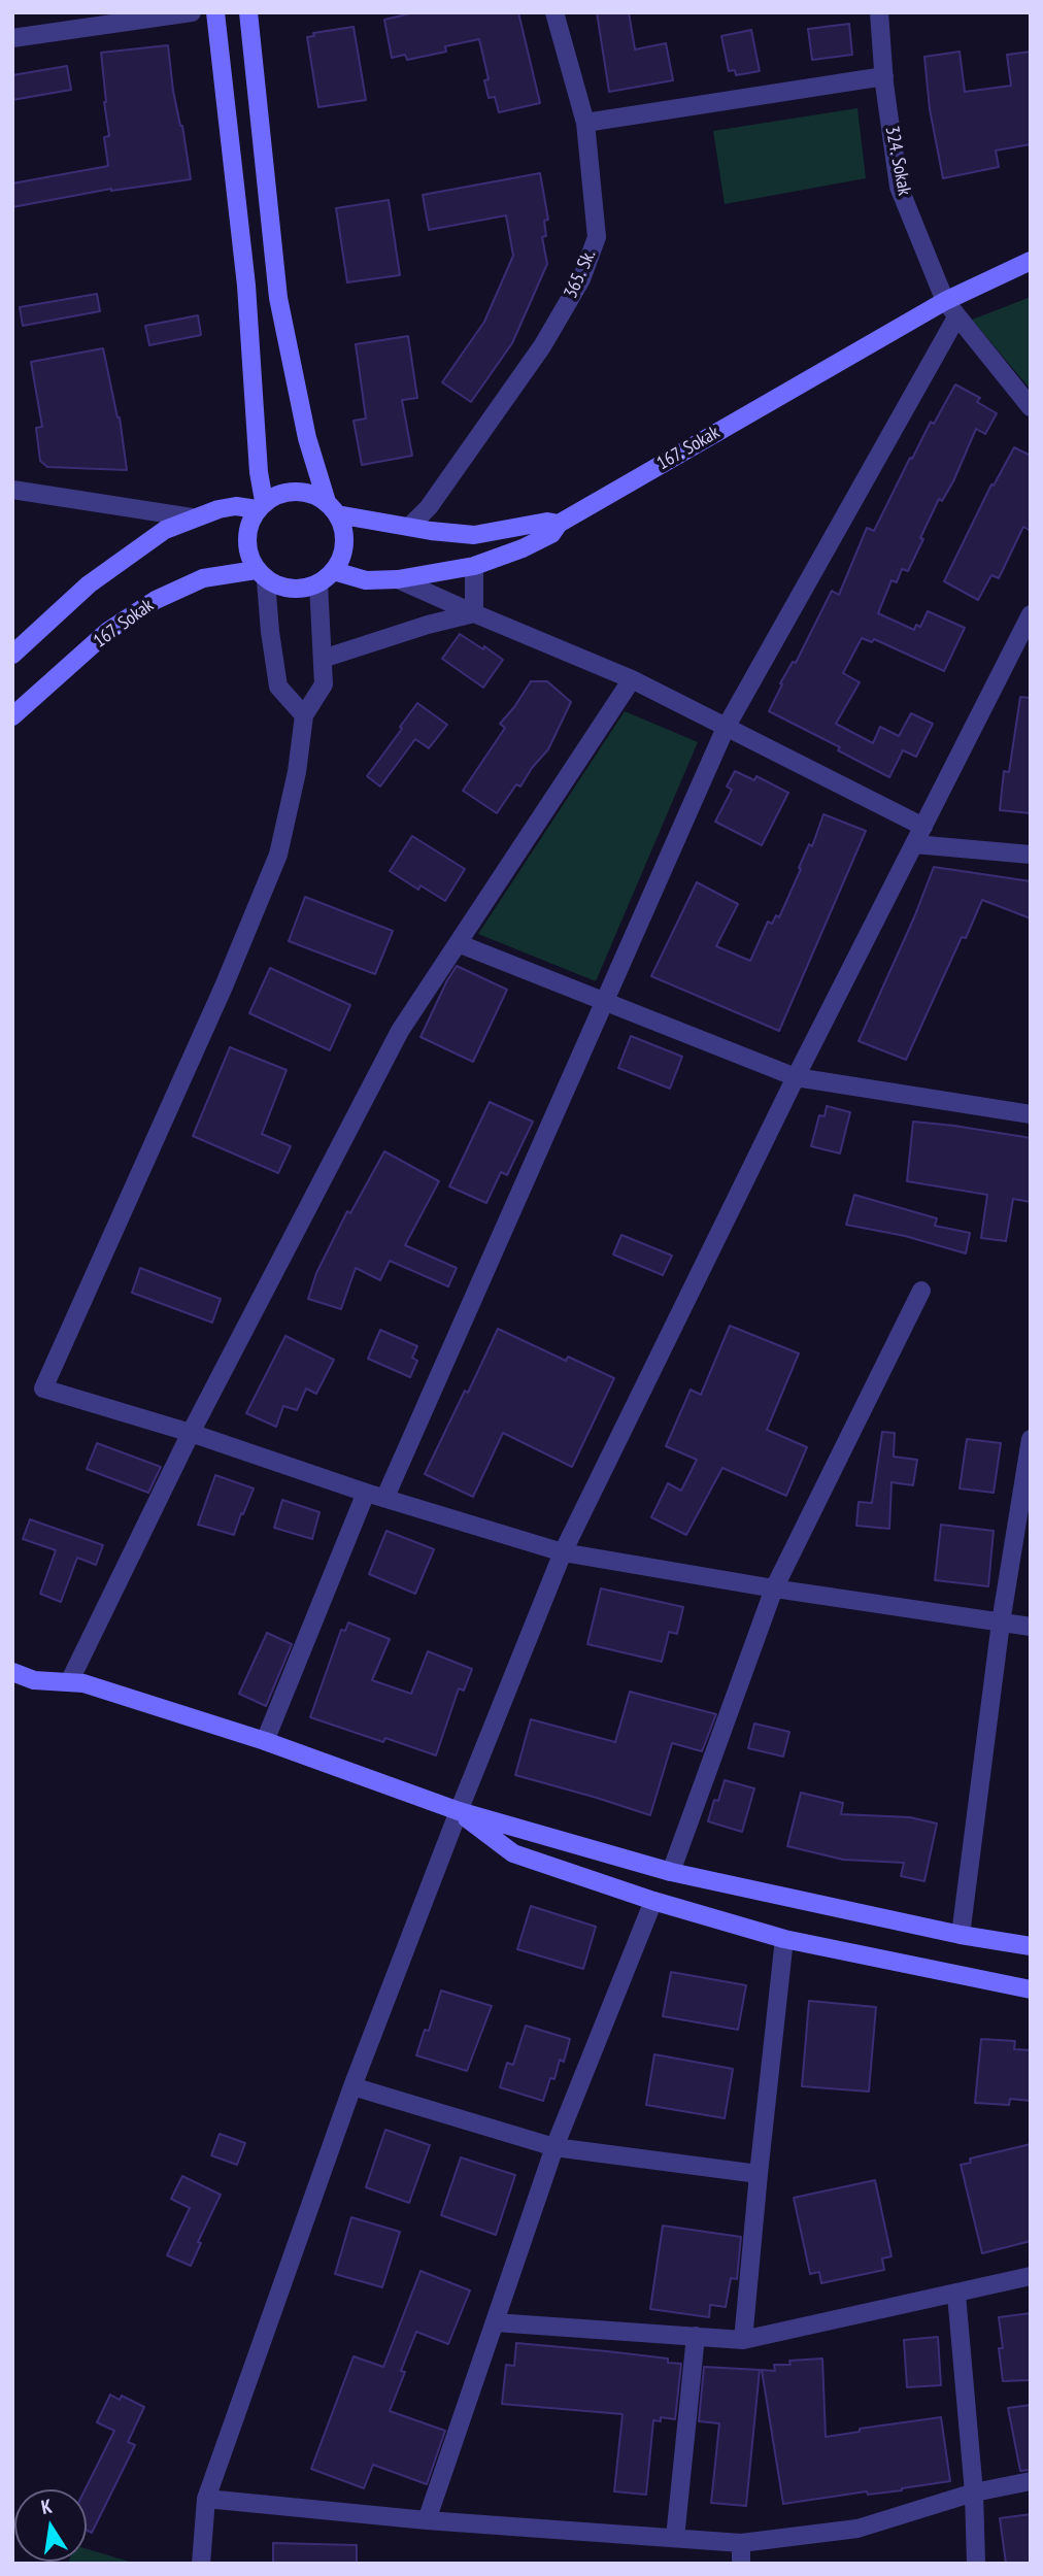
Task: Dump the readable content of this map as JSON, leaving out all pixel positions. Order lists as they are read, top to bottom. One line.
{"streets":{"street":["324. Sokak","365. Sk.","167. Sokak"]},"crossings":[["324. Sokak","167. Sokak"]],"north":"top"}
